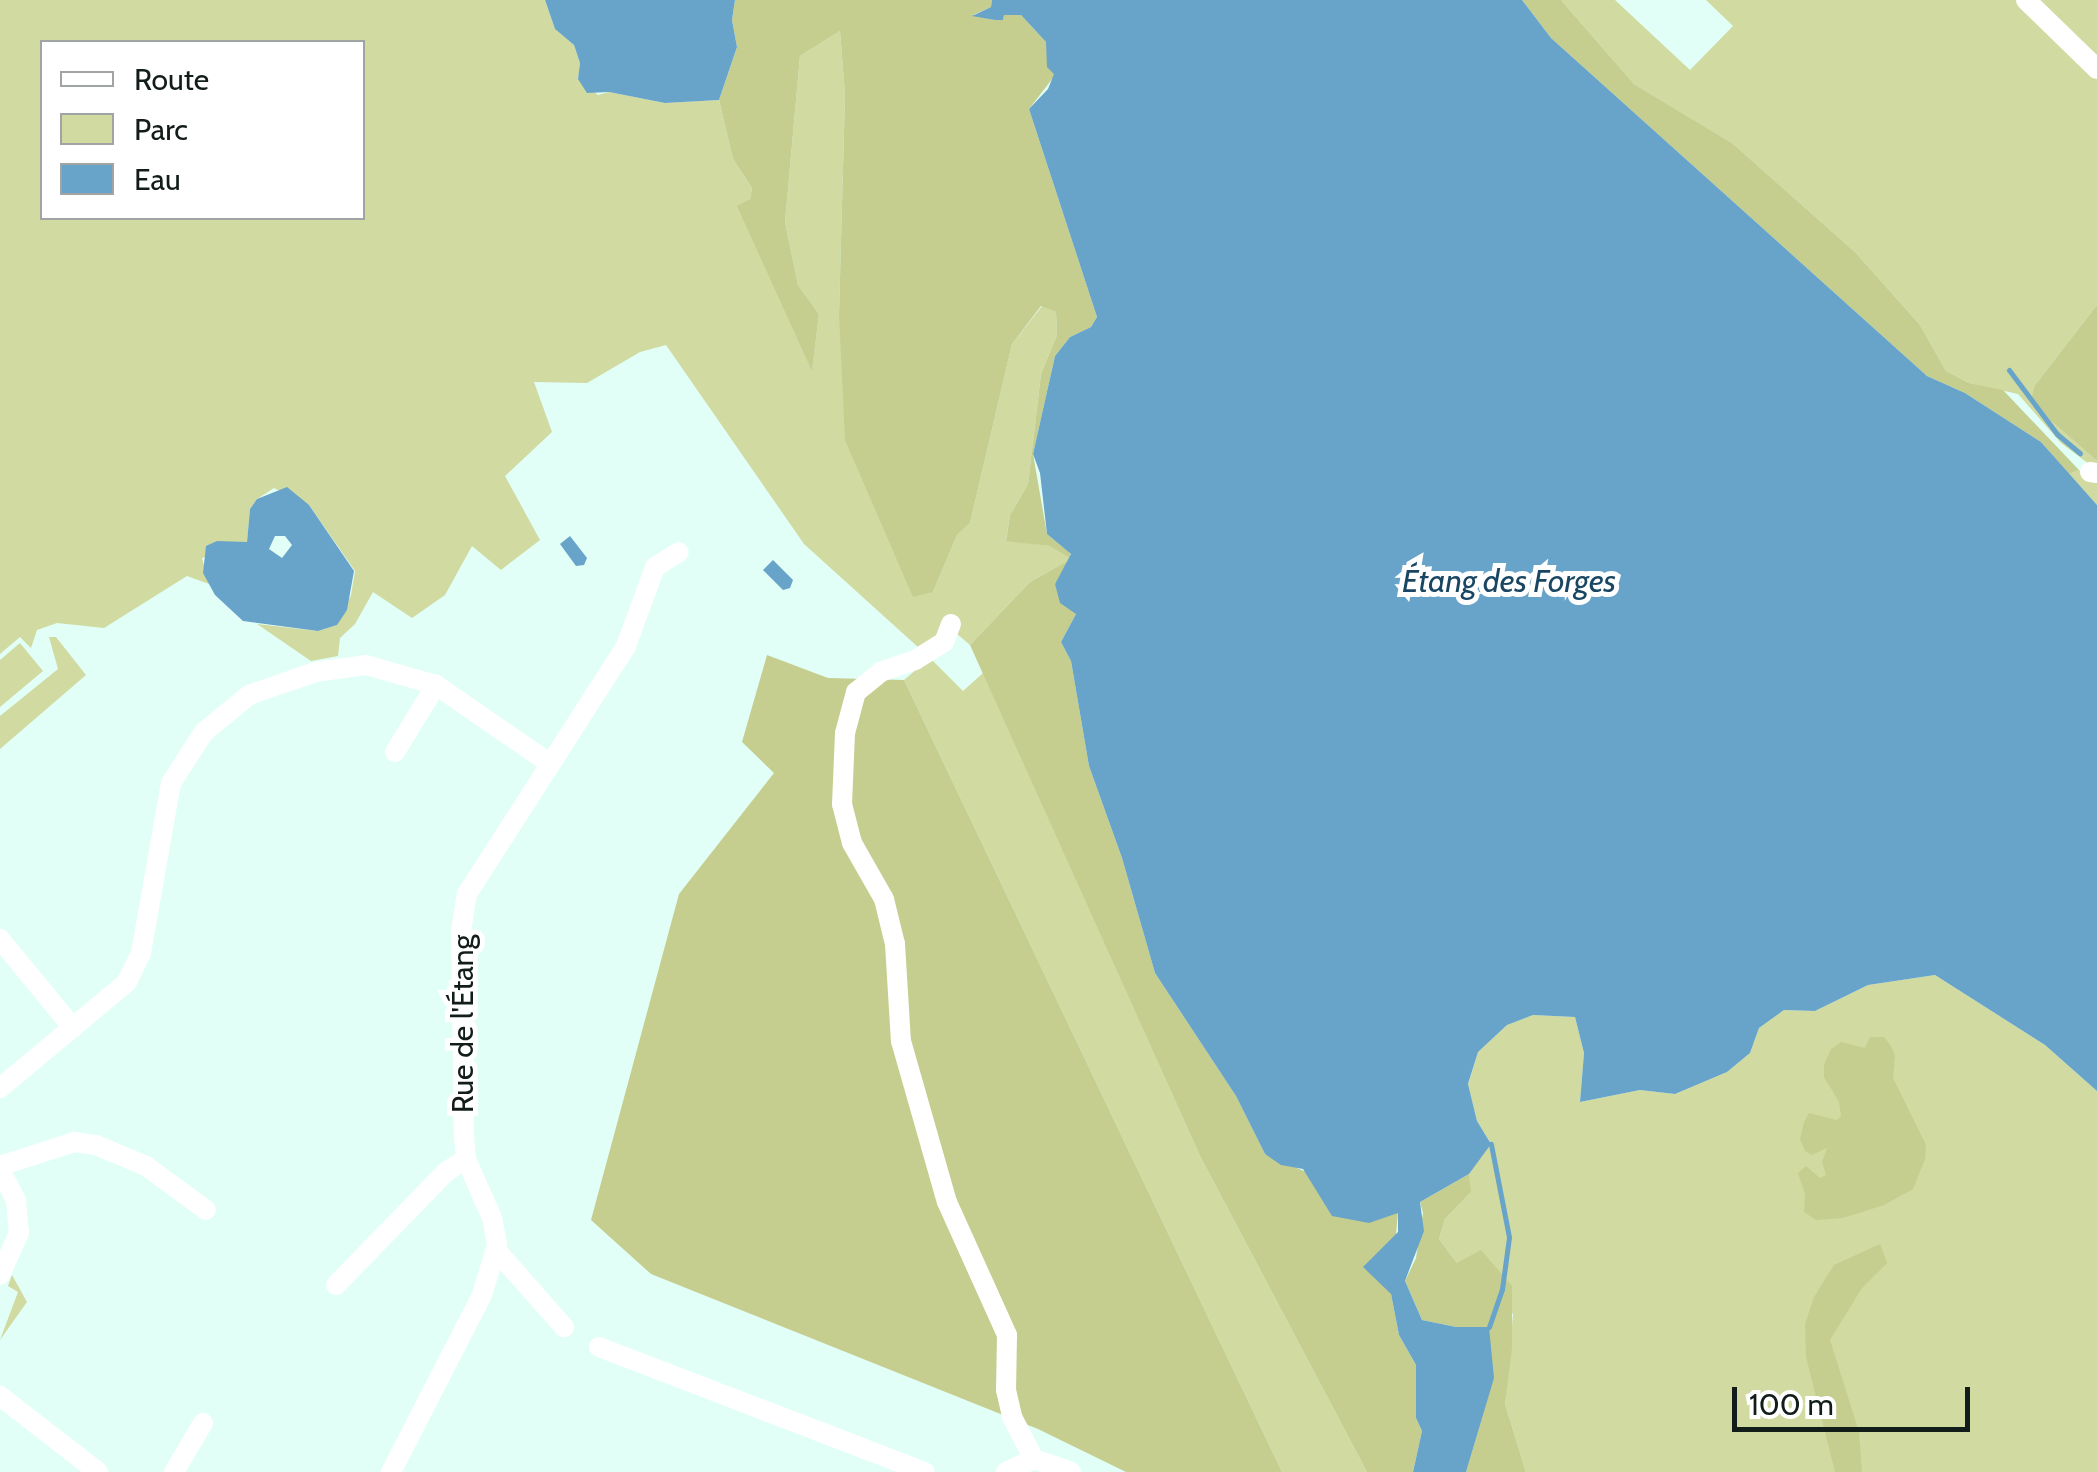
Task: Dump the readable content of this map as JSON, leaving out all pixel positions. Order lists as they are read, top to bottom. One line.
{"streets":{"street":["Rue de l'Étang"]},"water":["Étang des Forges"],"legend":["Route","Parc","Eau"],"scale_bar":"100 m"}
